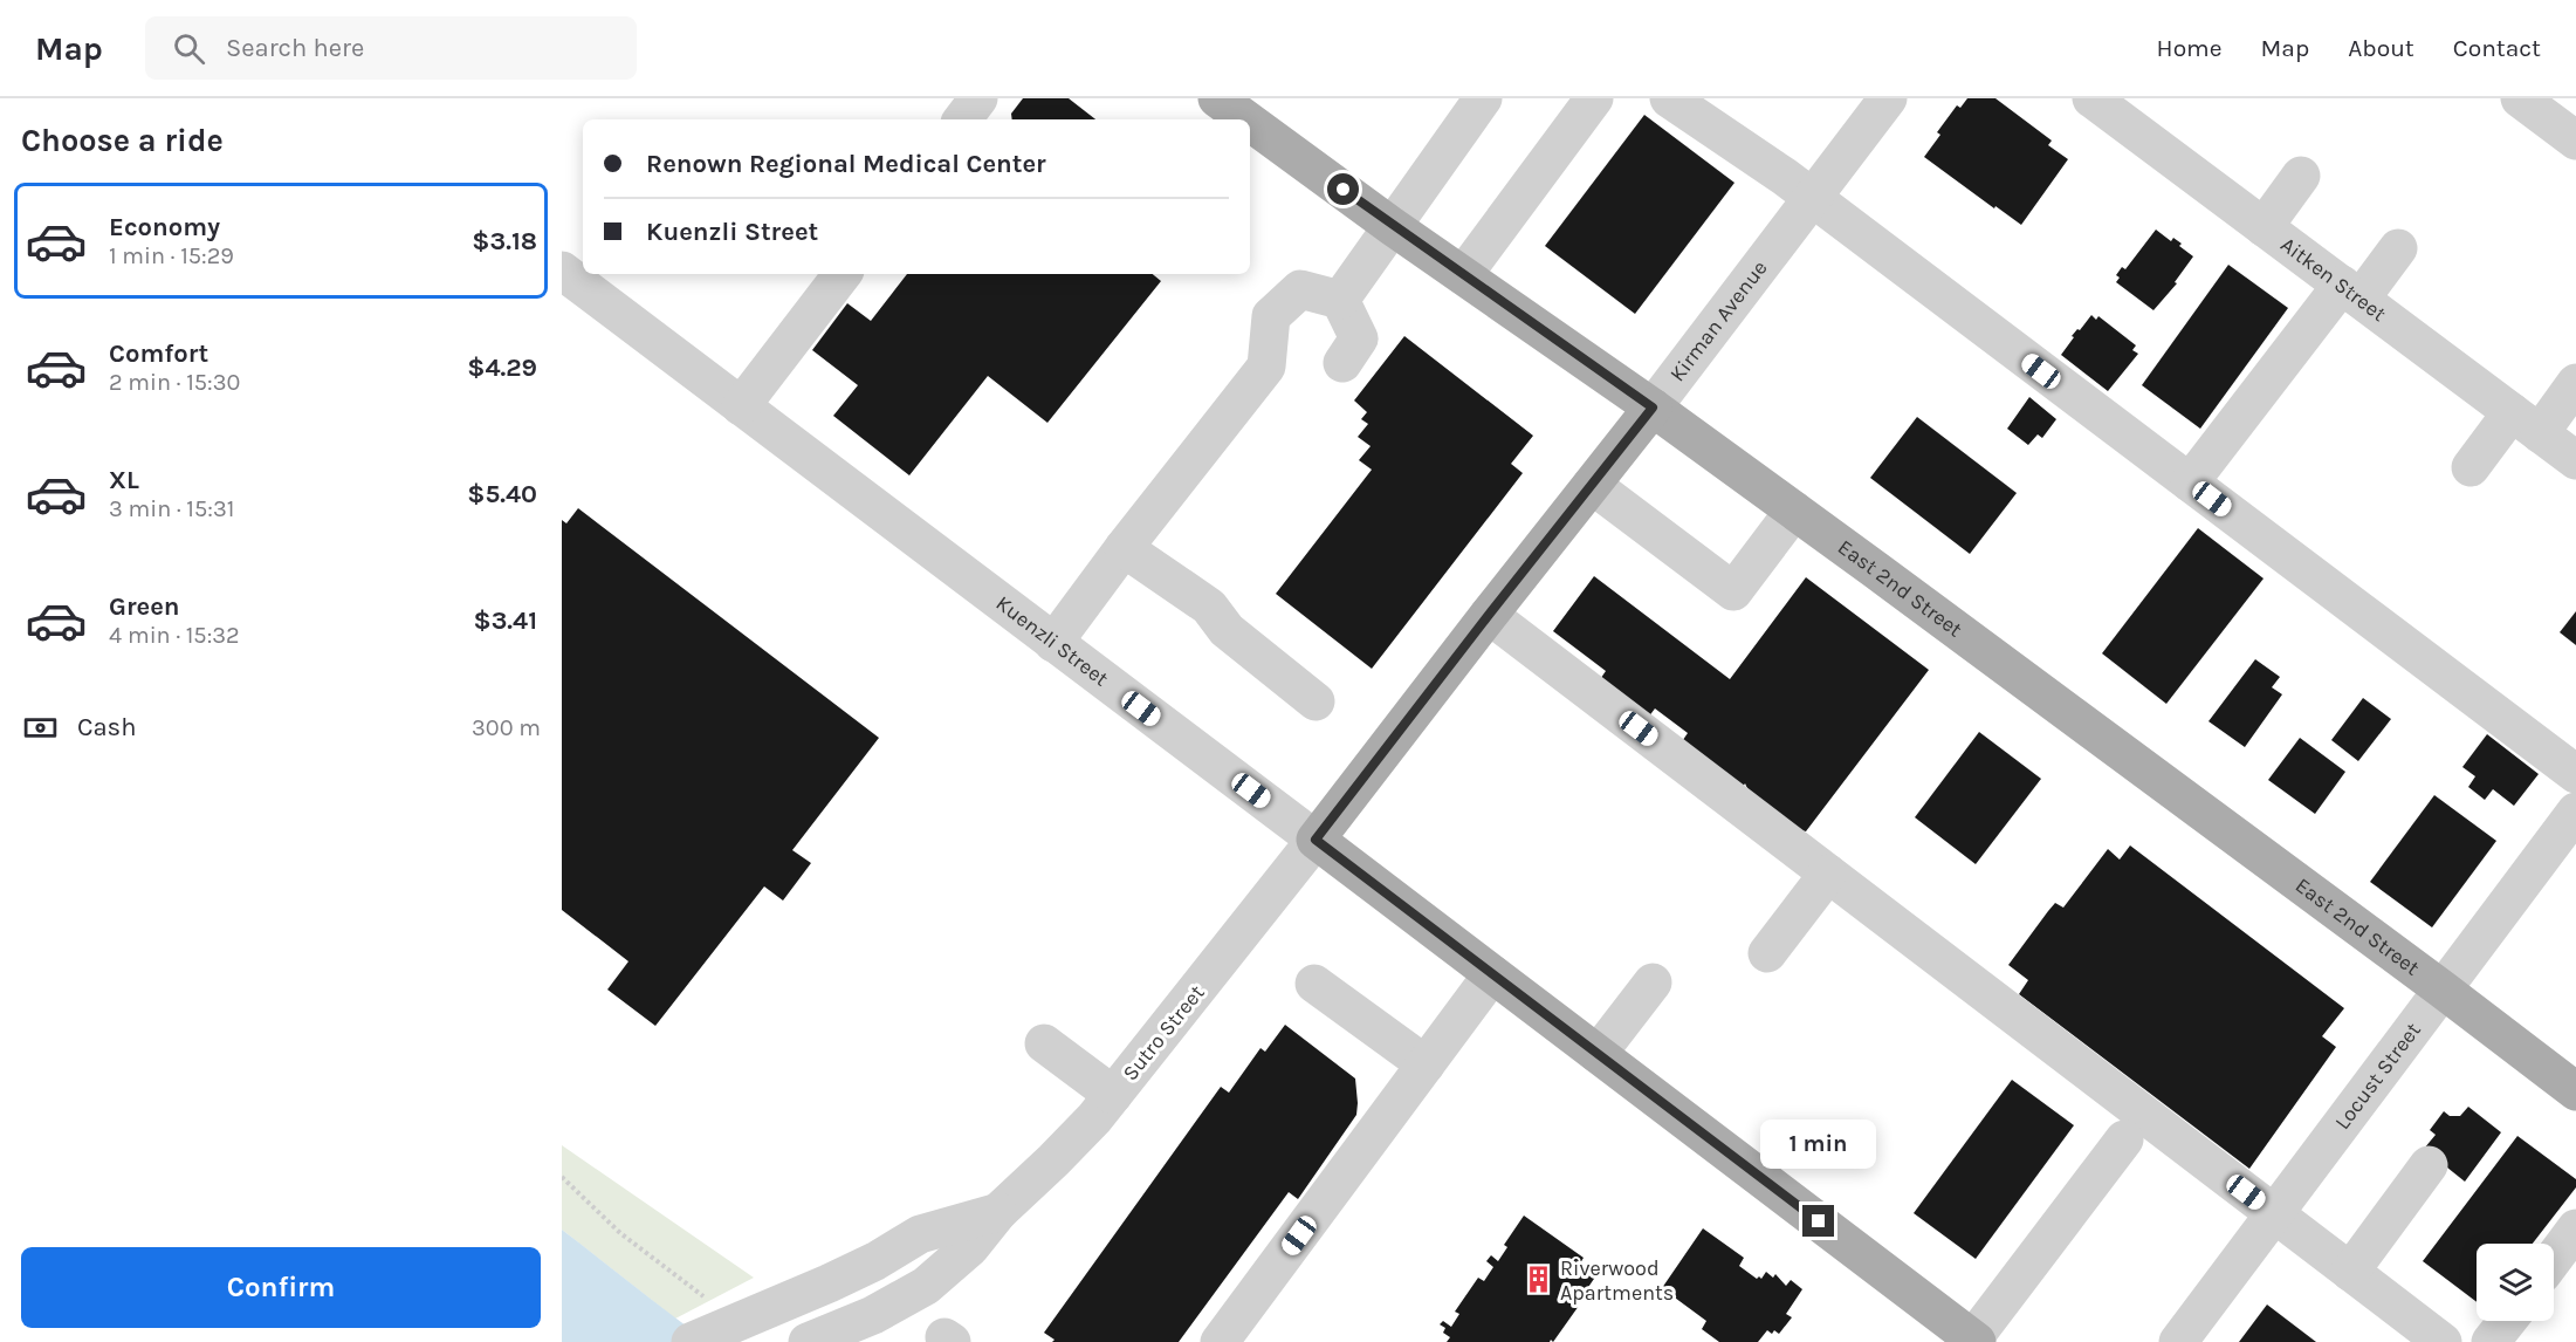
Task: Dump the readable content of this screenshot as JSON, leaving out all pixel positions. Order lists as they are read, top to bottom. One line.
{"streets":{"main road":["Kirman Avenue","East 2nd Street","Kuenzli Street"],"street":["Aitken Street","Sutro Street","Locust Street"]},"crossings":[["Kirman Avenue","East 2nd Street"],["Kirman Avenue","Kuenzli Street"],["Kirman Avenue","Sutro Street"],["East 2nd Street","Locust Street"],["Kuenzli Street","Sutro Street"]],"places":{"building":["Riverwood Apartments"]},"page":{"header":"Map","search":"Search here","nav":["Home","Map","About","Contact"],"heading":"Choose a ride","banner":["Renown Regional Medical Center","Kuenzli Street"],"list":[{"name":"Economy","note":"1 min · 15:29","value":"$3.18"},{"name":"Comfort","note":"2 min · 15:30","value":"$4.29"},{"name":"XL","note":"3 min · 15:31","value":"$5.40"},{"name":"Green","note":"4 min · 15:32","value":"$3.41"}],"pay":["Cash","300 m"],"bubble":"1 min","buttons":"Confirm"}}
